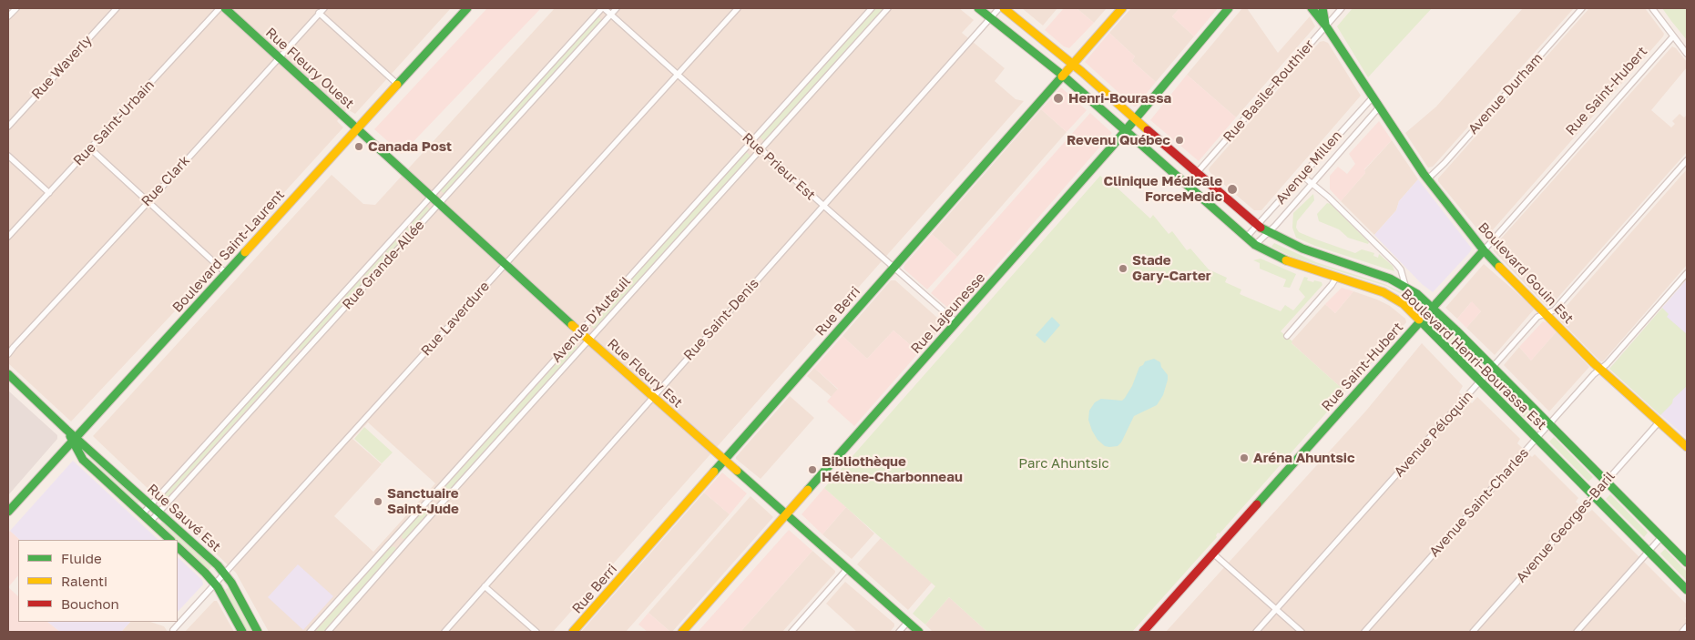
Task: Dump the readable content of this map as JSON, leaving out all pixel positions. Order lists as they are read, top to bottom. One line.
{"streets":{"main road":["Rue Fleury Ouest","Rue Saint-Hubert","Boulevard Saint-Laurent","Boulevard Gouin Est","Rue Berri","Rue Lajeunesse","Boulevard Henri-Bourassa Est","Rue Fleury Est","Rue Sauvé Est"],"street":["Rue Waverly","Rue Basile-Routhier","Avenue Durham","Rue Saint-Urbain","Rue Prieur Est","Avenue Millen","Rue Clark","Rue Grande-Allée","Rue Laverdure","Avenue D'Auteuil","Rue Saint-Denis","Avenue Péloquin","Avenue Saint-Charles","Avenue Georges-Baril"]},"crossings":[["Rue Fleury Ouest","Rue Clark"],["Rue Fleury Ouest","Boulevard Saint-Laurent"],["Rue Fleury Ouest","Rue Fleury Est"],["Rue Basile-Routhier","Boulevard Gouin Est"],["Rue Basile-Routhier","Boulevard Henri-Bourassa Est"],["Rue Saint-Hubert","Boulevard Gouin Est"],["Rue Saint-Hubert","Boulevard Henri-Bourassa Est"],["Avenue Durham","Boulevard Gouin Est"],["Rue Prieur Est","Rue Grande-Allée"],["Rue Prieur Est","Rue Berri"],["Rue Prieur Est","Rue Lajeunesse"],["Rue Prieur Est","Rue Laverdure"],["Rue Prieur Est","Avenue D'Auteuil"],["Rue Prieur Est","Rue Saint-Denis"],["Avenue Millen","Boulevard Gouin Est"],["Avenue Millen","Boulevard Henri-Bourassa Est"],["Boulevard Saint-Laurent","Rue Fleury Est"],["Boulevard Saint-Laurent","Rue Sauvé Est"],["Rue Grande-Allée","Rue Fleury Est"],["Rue Grande-Allée","Rue Sauvé Est"],["Boulevard Gouin Est","Avenue Péloquin"],["Boulevard Gouin Est","Avenue Saint-Charles"],["Boulevard Gouin Est","Avenue Georges-Baril"],["Rue Berri","Boulevard Henri-Bourassa Est"],["Rue Berri","Rue Fleury Est"],["Rue Lajeunesse","Boulevard Henri-Bourassa Est"],["Rue Lajeunesse","Rue Fleury Est"],["Rue Laverdure","Rue Fleury Est"],["Rue Laverdure","Rue Sauvé Est"],["Avenue D'Auteuil","Rue Fleury Est"],["Rue Saint-Denis","Boulevard Henri-Bourassa Est"],["Rue Saint-Denis","Rue Fleury Est"],["Boulevard Henri-Bourassa Est","Avenue Péloquin"],["Boulevard Henri-Bourassa Est","Avenue Saint-Charles"],["Boulevard Henri-Bourassa Est","Avenue Georges-Baril"]],"parks":["Parc Ahuntsic"],"places":["Henri-Bourassa","Revenu Québec","Canada Post","Clinique Médicale ForceMedic","Stade Gary-Carter","Aréna Ahuntsic","Bibliothèque Hélène-Charbonneau","Sanctuaire Saint-Jude"],"legend":["Fluide","Ralenti","Bouchon"]}
